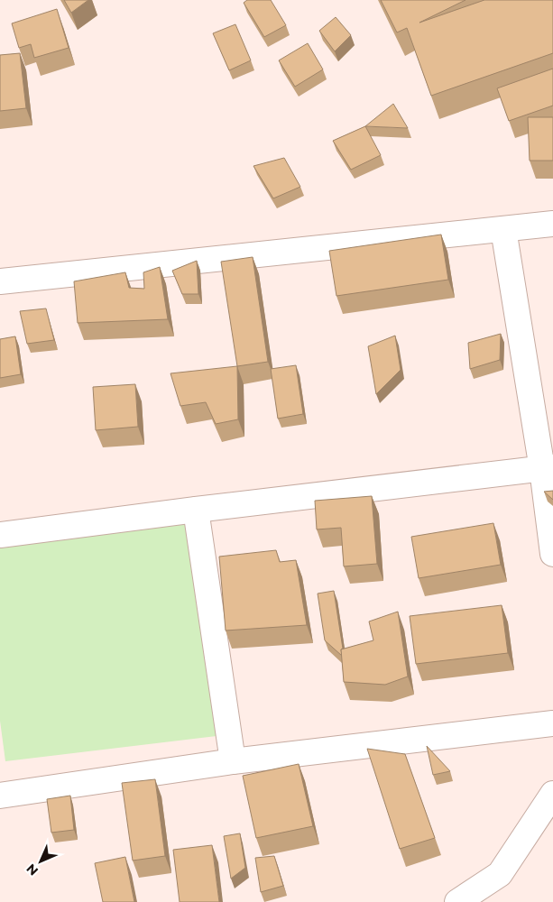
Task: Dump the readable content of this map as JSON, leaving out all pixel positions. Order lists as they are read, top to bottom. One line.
{"north":"bottom left"}
